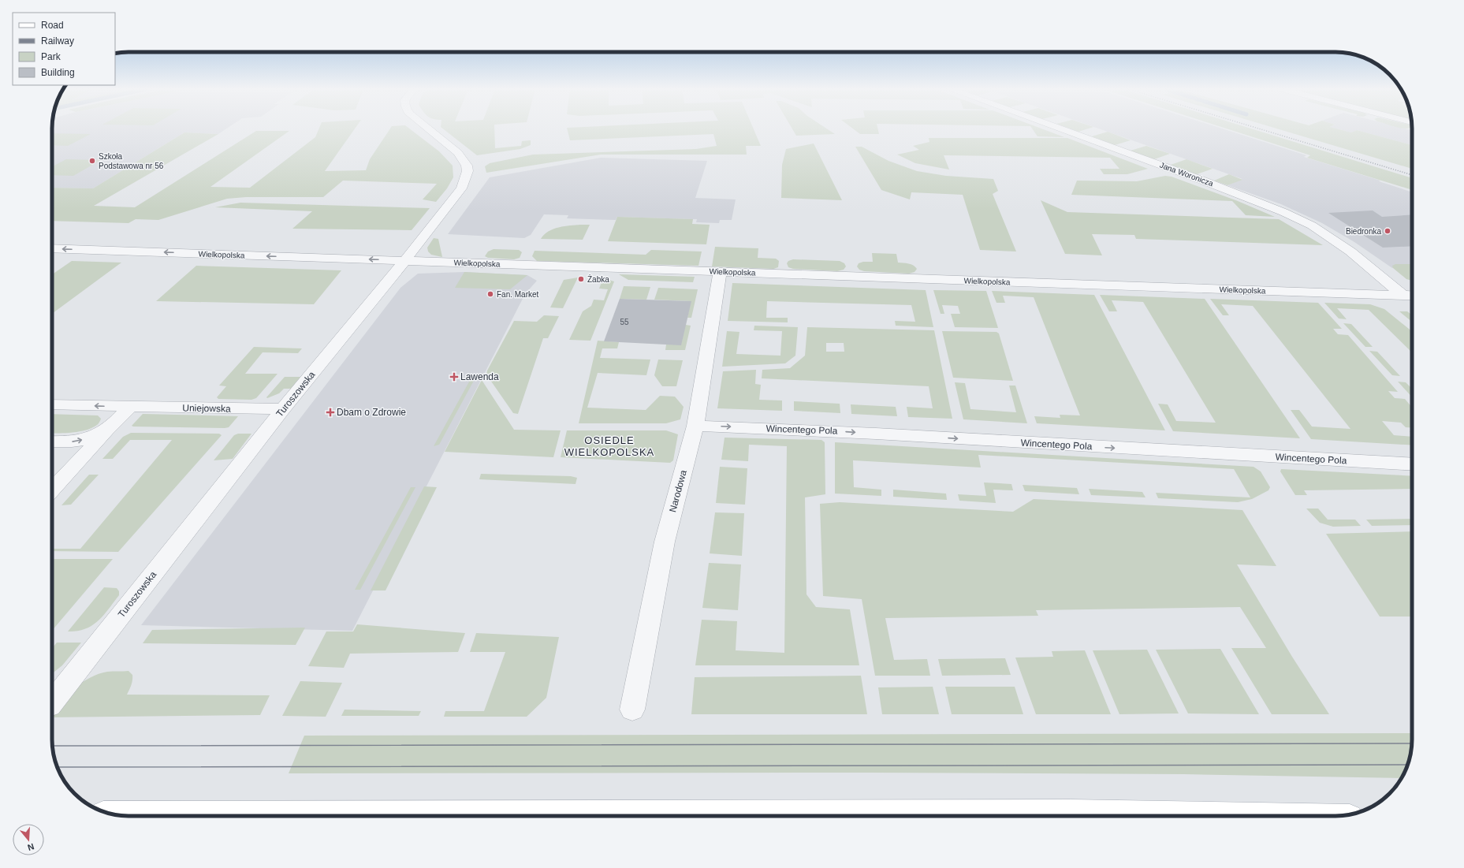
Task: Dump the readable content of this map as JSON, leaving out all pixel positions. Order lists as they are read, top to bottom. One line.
{"streets":{"street":["Jana Woronicza","Wielkopolska","Turoszowska","Uniejowska","Wincentego Pola","Narodowa"]},"crossings":[["Jana Woronicza","Wielkopolska"],["Wielkopolska","Turoszowska"],["Wielkopolska","Narodowa"],["Turoszowska","Uniejowska"],["Wincentego Pola","Narodowa"]],"one_way":["Wincentego Pola"],"districts":["OSIEDLE WIELKOPOLSKA"],"places":{"other":["Szkoła Podstawowa nr 56","Biedronka","Żabka","Fan. Market"],"health":["Lawenda","Dbam o Zdrowie"]},"house_numbers":["55"],"legend":["Road","Railway","Park","Building"],"north":"bottom"}
